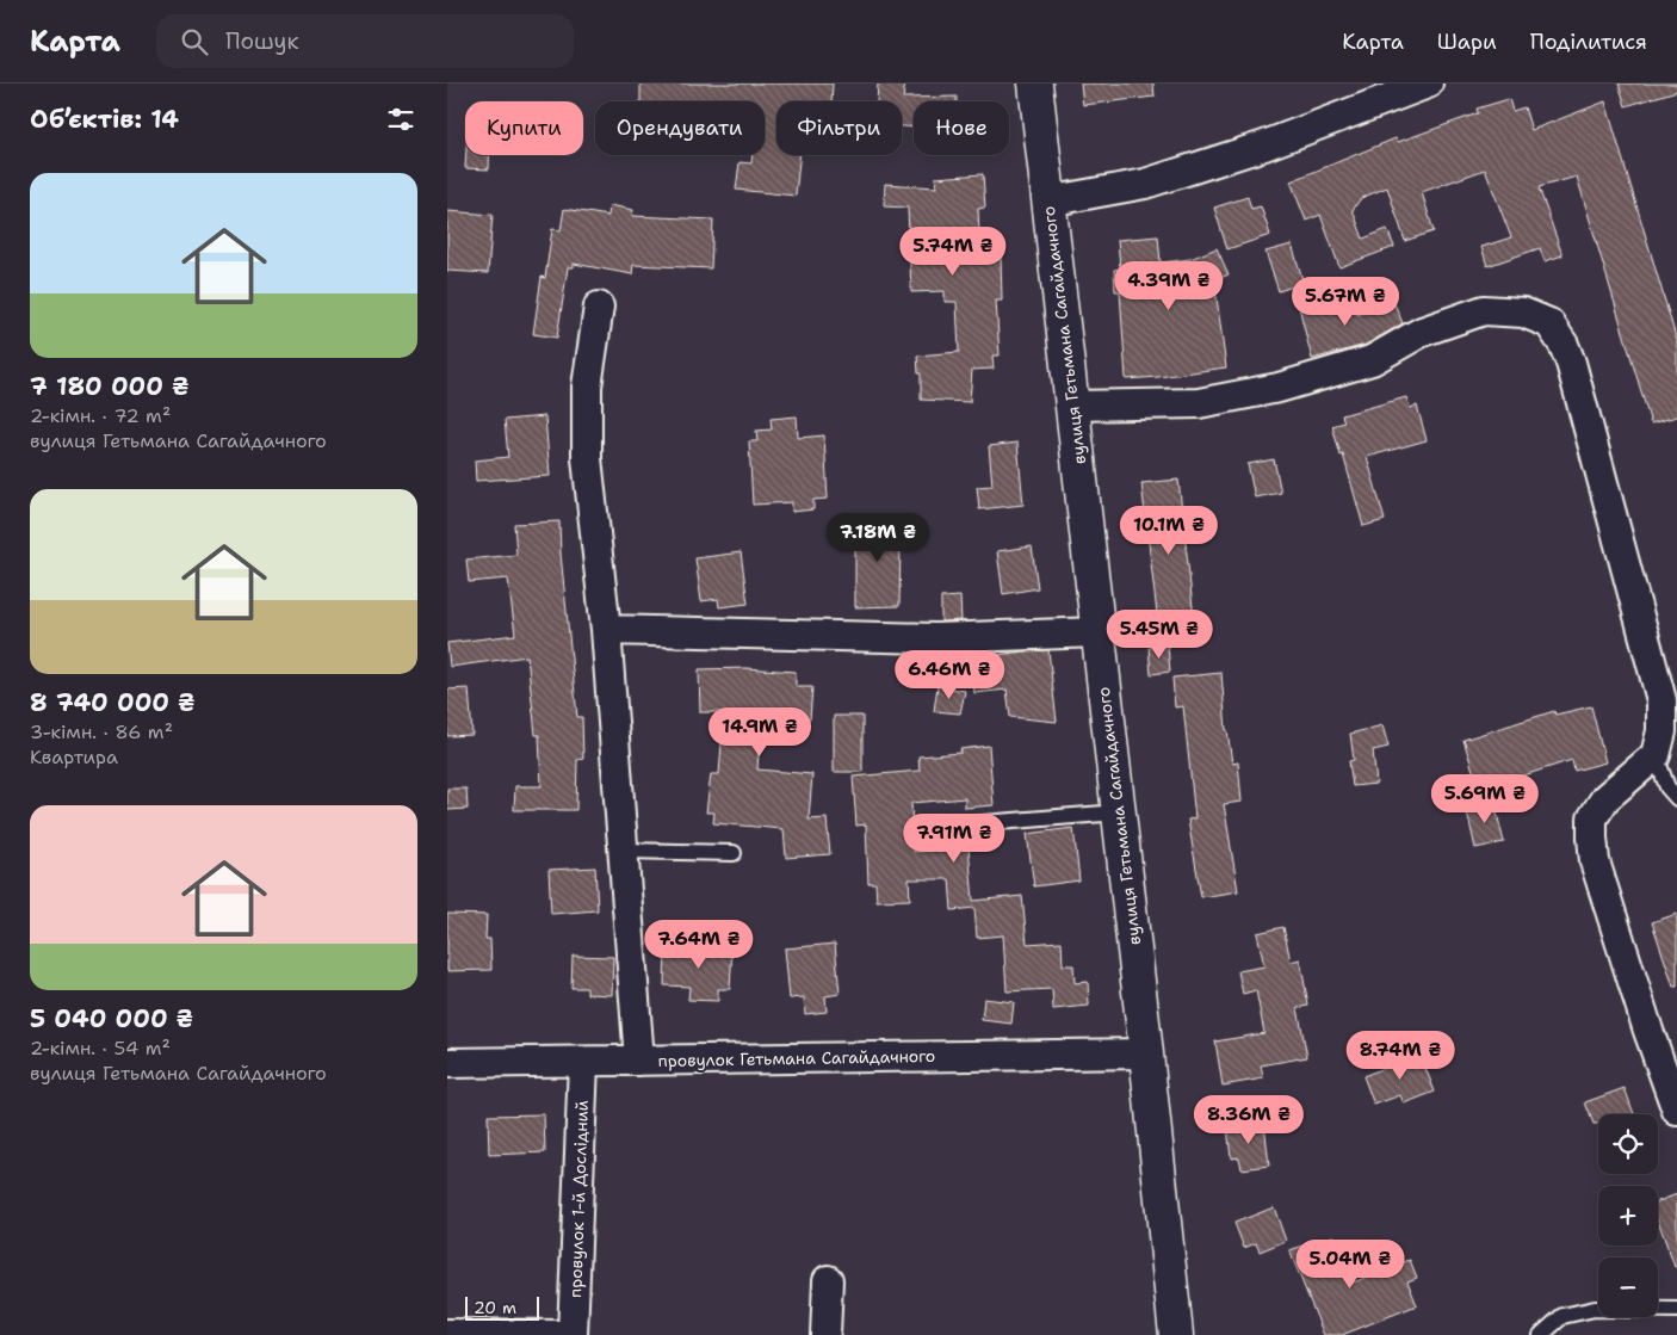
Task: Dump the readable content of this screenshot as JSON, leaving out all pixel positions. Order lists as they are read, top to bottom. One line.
{"streets":{"main road":["вулиця Гетьмана Сагайдачного"],"street":["провулок Гетьмана Сагайдачного","провулок 1-й Дослідний"]},"crossings":[["вулиця Гетьмана Сагайдачного","провулок Гетьмана Сагайдачного"],["провулок Гетьмана Сагайдачного","провулок 1-й Дослідний"]],"scale_bar":"20 m","page":{"header":"Карта","search":"Пошук","nav":["Карта","Шари","Поділитися"],"heading":"Об’єктів: 14","chip":["Купити","Орендувати","Фільтри","Нове"],"list":[{"name":"7 180 000 ₴","note":"2-кімн. · 72 m² · вулиця Гетьмана Сагайдачного"},{"name":"8 740 000 ₴","note":"3-кімн. · 86 m² · Квартира"},{"name":"5 040 000 ₴","note":"2-кімн. · 54 m² · вулиця Гетьмана Сагайдачного"}],"price":["5.74M ₴","4.39M ₴","5.67M ₴","10.1M ₴","7.18M ₴","5.45M ₴","6.46M ₴","14.9M ₴","5.69M ₴","7.91M ₴","7.64M ₴","8.74M ₴","8.36M ₴","5.04M ₴"],"map_buttons":["+","−"],"scale":"20 m"}}
